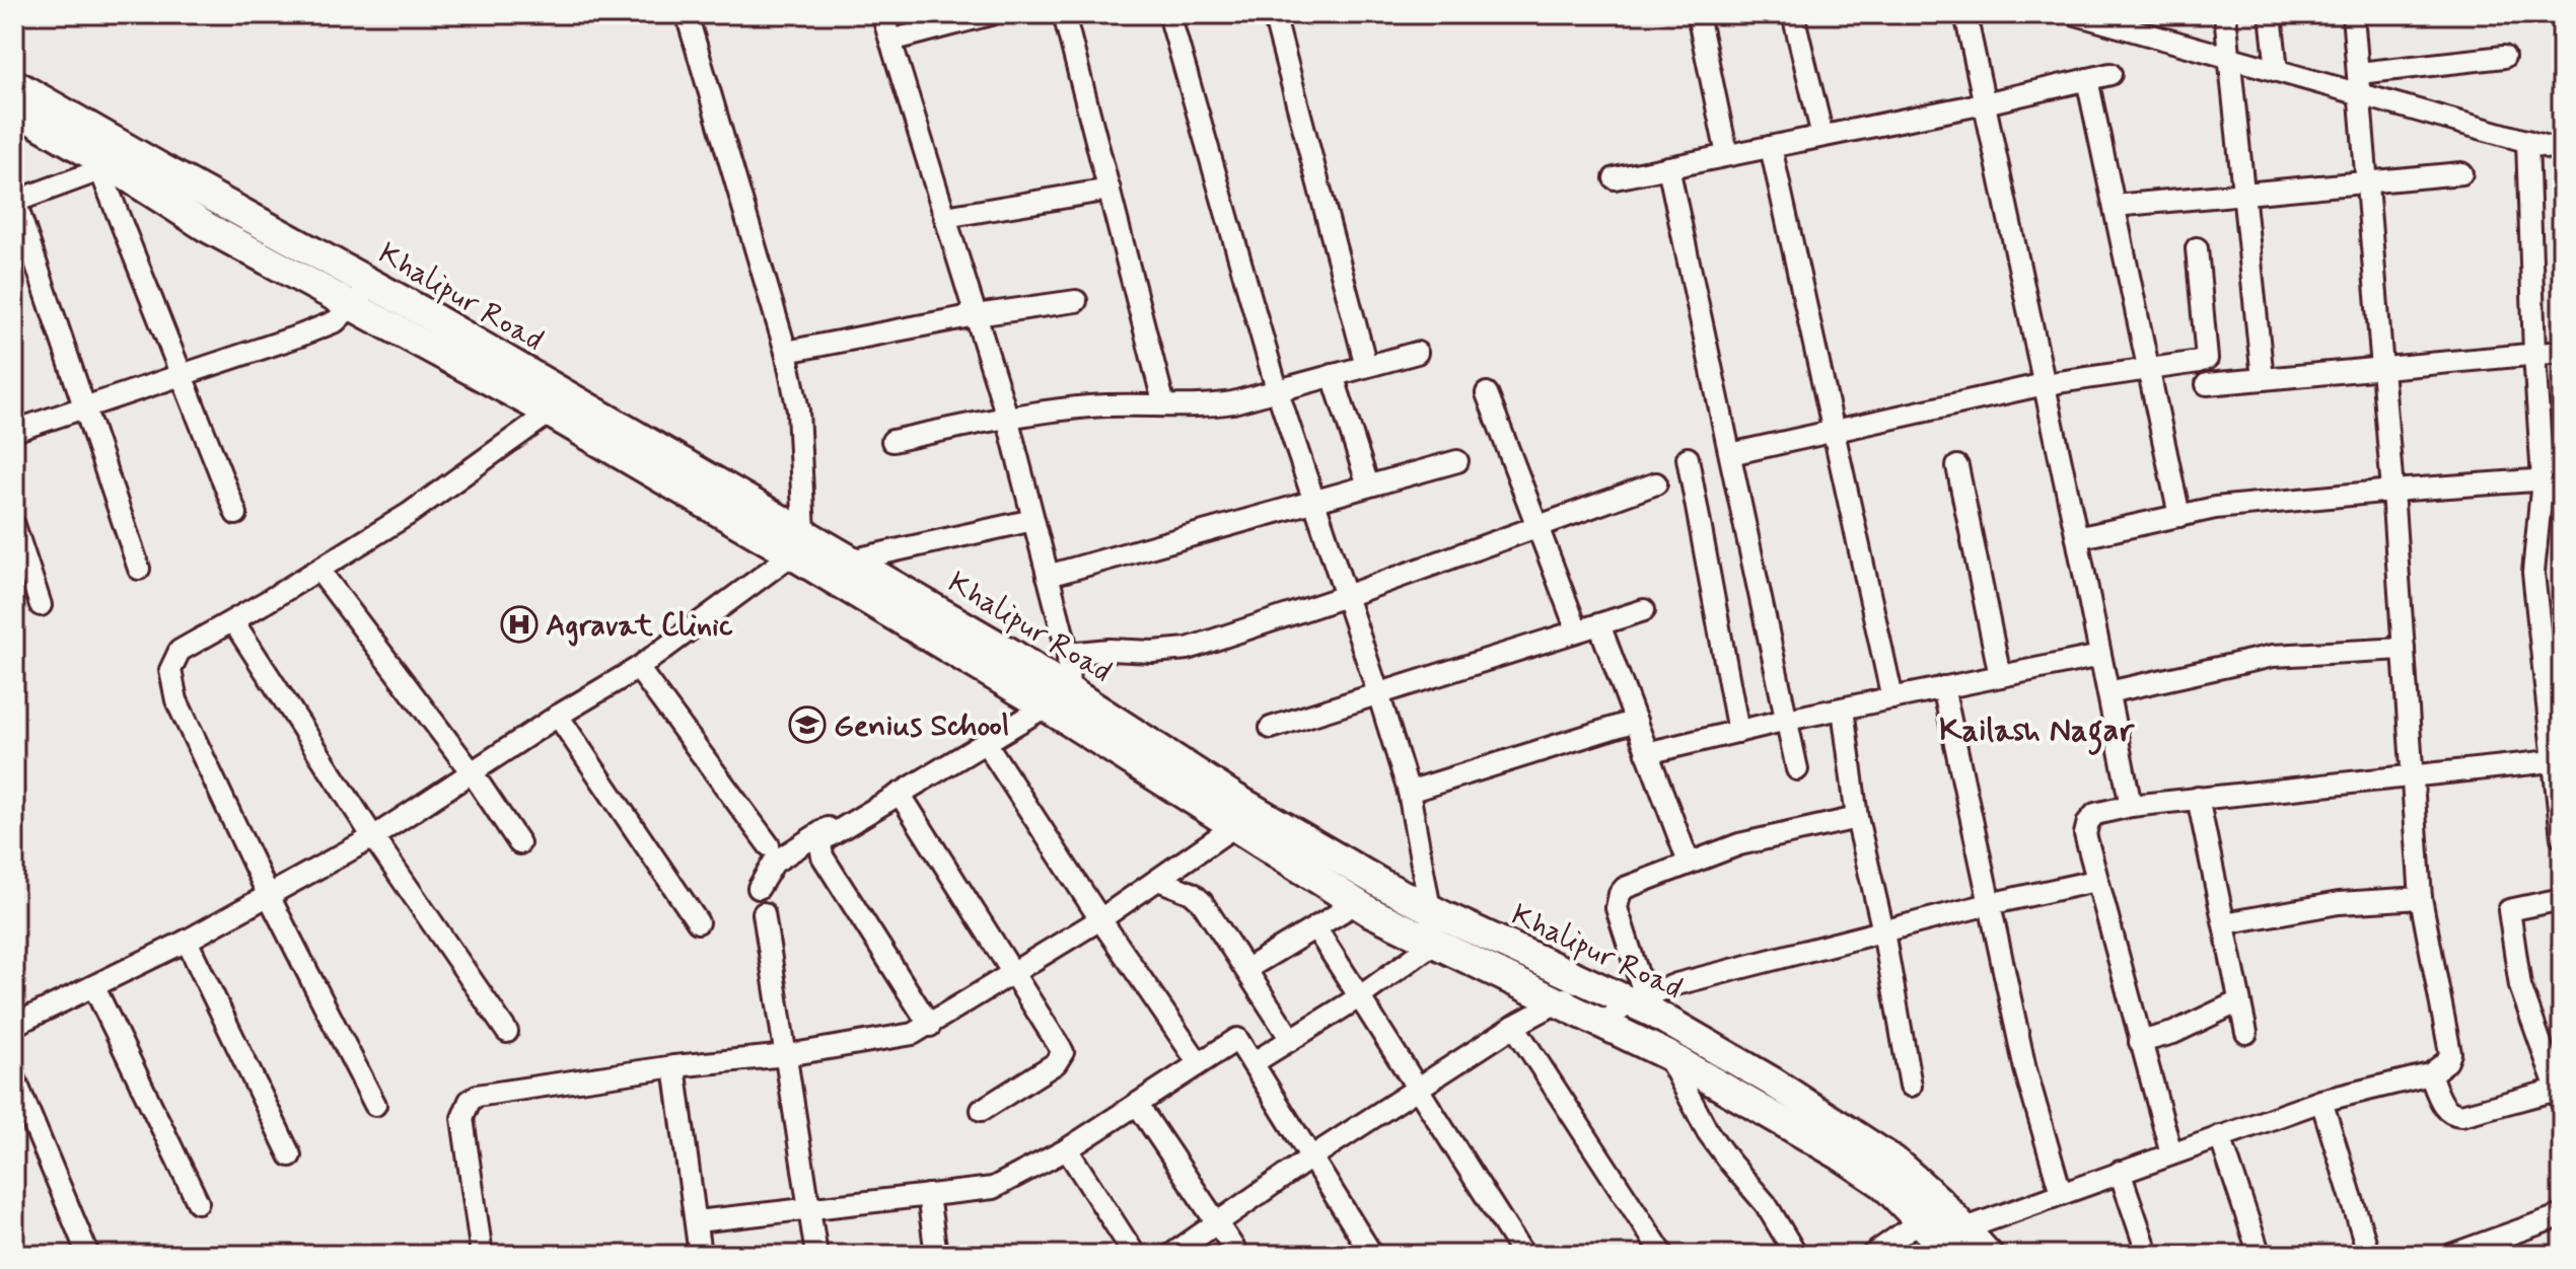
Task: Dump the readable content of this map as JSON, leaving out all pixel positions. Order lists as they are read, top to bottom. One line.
{"streets":{"street":["Khalipur Road"]},"districts":["Kailash Nagar"],"places":{"hospital":["Agravat Clinic"],"school or university":["Genius School"]}}
